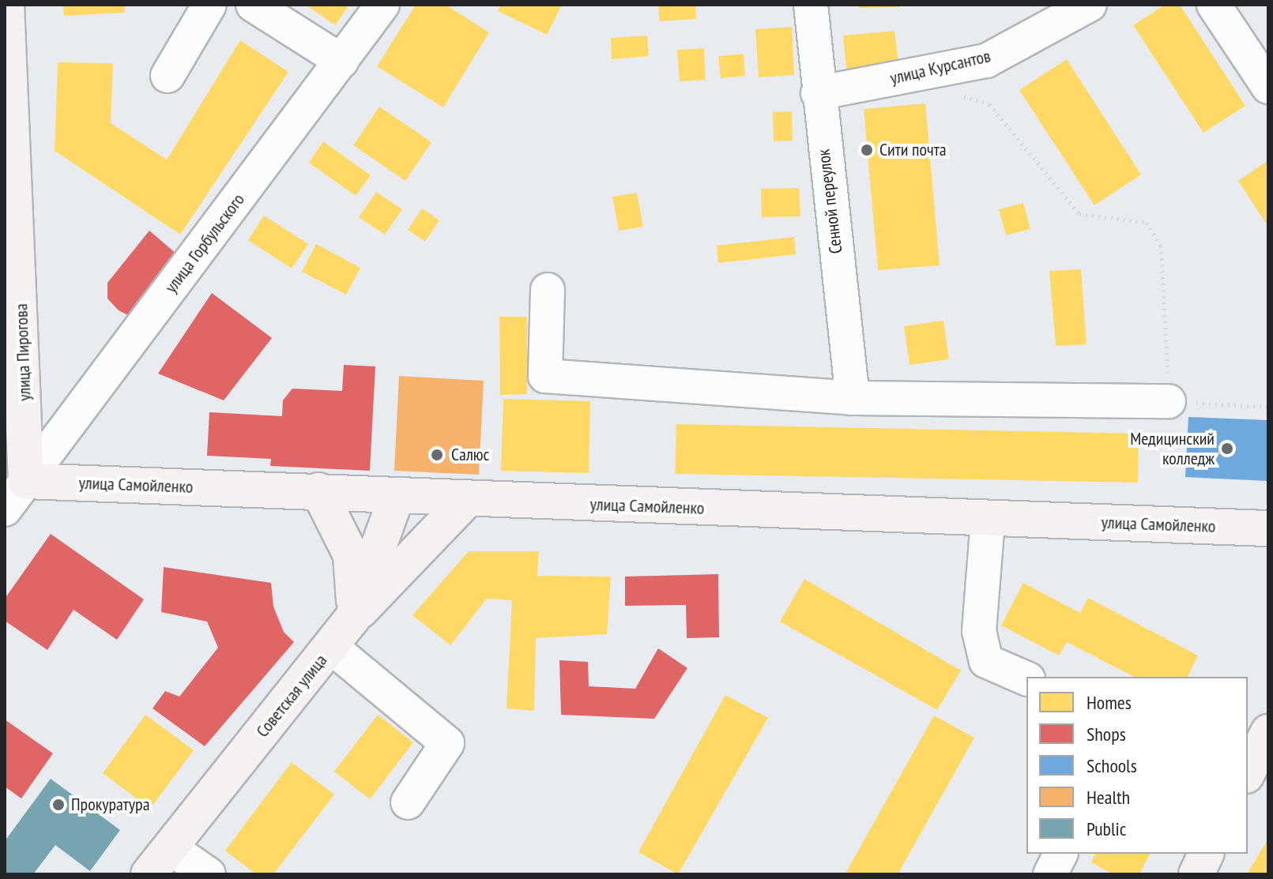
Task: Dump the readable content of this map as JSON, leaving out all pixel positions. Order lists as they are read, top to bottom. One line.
{"streets":{"main road":["улица Пирогова","улица Самойленко","Советская улица"],"street":["улица Курсантов","Сенной переулок","улица Горбульского"]},"crossings":[["улица Курсантов","Сенной переулок"],["улица Горбульского","улица Пирогова"],["улица Горбульского","улица Самойленко"],["улица Пирогова","улица Самойленко"],["улица Самойленко","Советская улица"]],"places":["Сити почта","Медицинский колледж","Салюс","Прокуратура"],"legend":["Homes","Shops","Schools","Health","Public"]}
